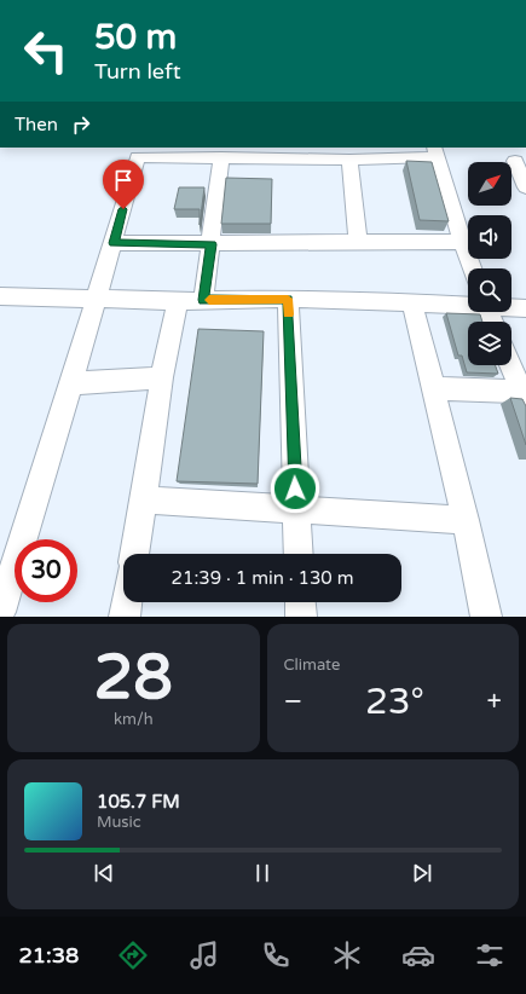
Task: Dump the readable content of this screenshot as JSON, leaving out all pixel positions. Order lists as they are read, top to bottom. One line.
{"north":"top right","page":{"turn":["50 m","Turn left"],"then":"Then","limit":"30","trip":"21:39 · 1 min · 130 m","tile":[["28","km/h"],"Climate"],"heat":["−","23°","+"],"song":["105.7 FM","Music"],"tabs":"21:38"}}
